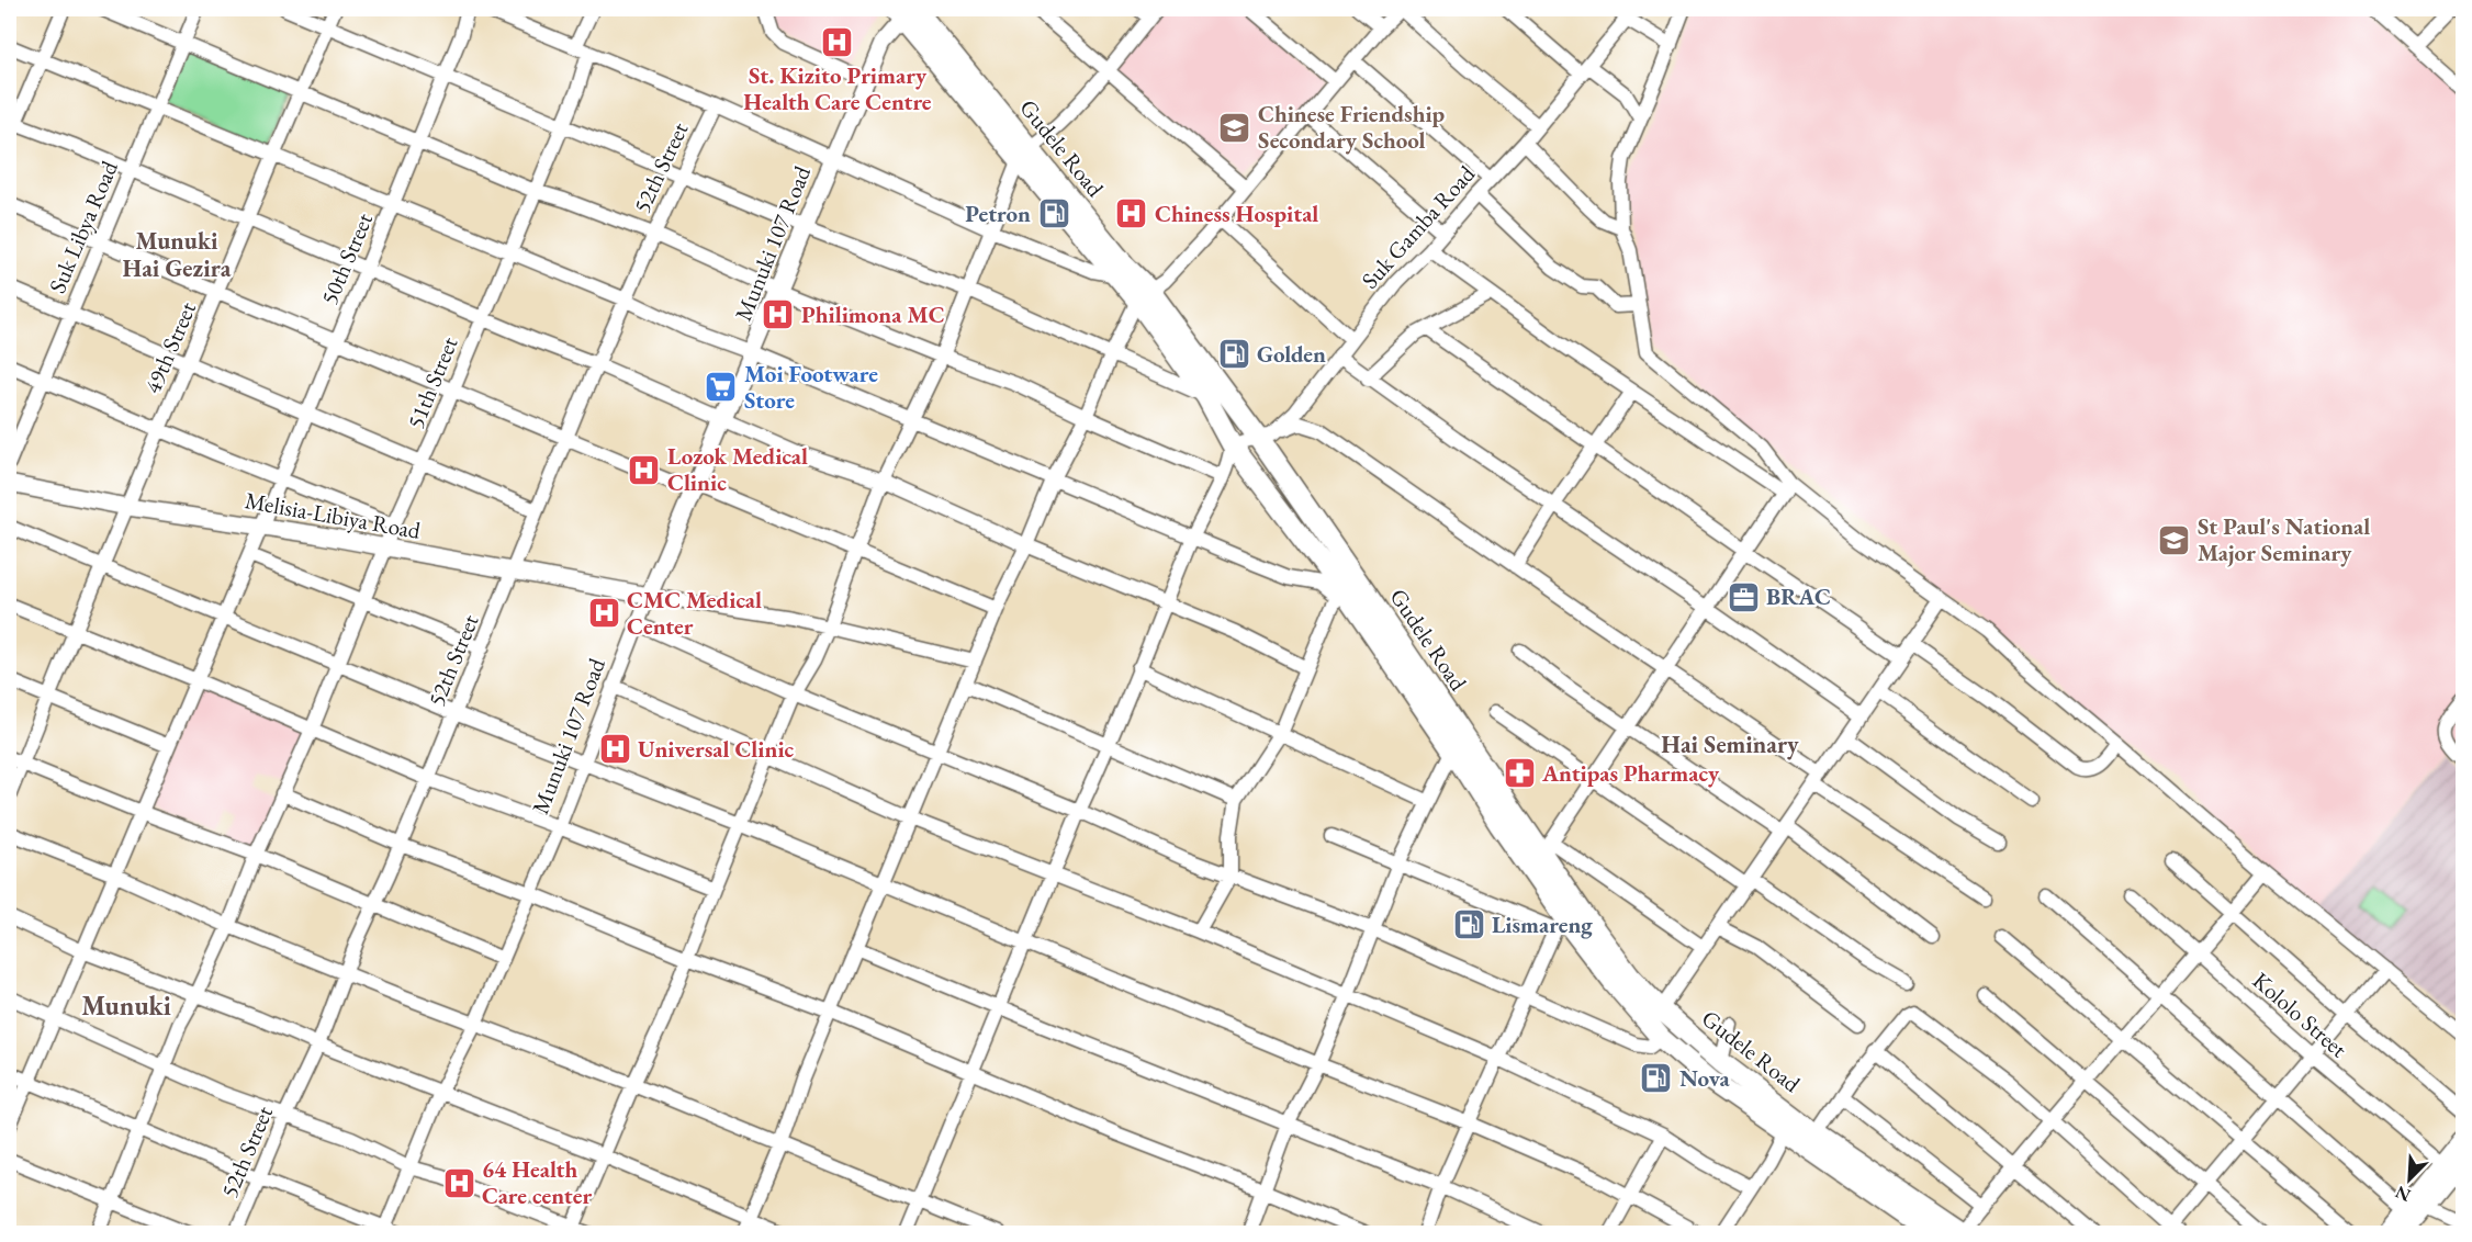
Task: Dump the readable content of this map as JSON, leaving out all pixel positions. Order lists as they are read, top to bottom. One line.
{"streets":{"highway":["Gudele Road"],"main road":["Munuki 107 Road","Melisia-Libiya Road"],"street":["52th Street","Suk Libya Road","Suk Gamba Road","50th Street","49th Street","51th Street","Kololo Street"]},"crossings":[["Gudele Road","Suk Gamba Road"],["Gudele Road","Munuki 107 Road"],["52th Street","Melisia-Libiya Road"],["Munuki 107 Road","Melisia-Libiya Road"],["50th Street","Melisia-Libiya Road"],["49th Street","Melisia-Libiya Road"],["51th Street","Melisia-Libiya Road"]],"districts":["Munuki Hai Gezira","Hai Seminary","Munuki"],"places":{"hospital":["St. Kizito Primary Health Care Centre","Chiness Hospital","Philimona MC","Lozok Medical Clinic","CMC Medical Center","Universal Clinic","64 Health Care center"],"school or university":["Chinese Friendship Secondary School","St Paul's National Major Seminary"],"fuel station":["Petron","Golden","Lismareng","Nova"],"supermarket":["Moi Footware Store"],"office":["BRAC"],"pharmacy":["Antipas Pharmacy"]},"north":"bottom left"}
